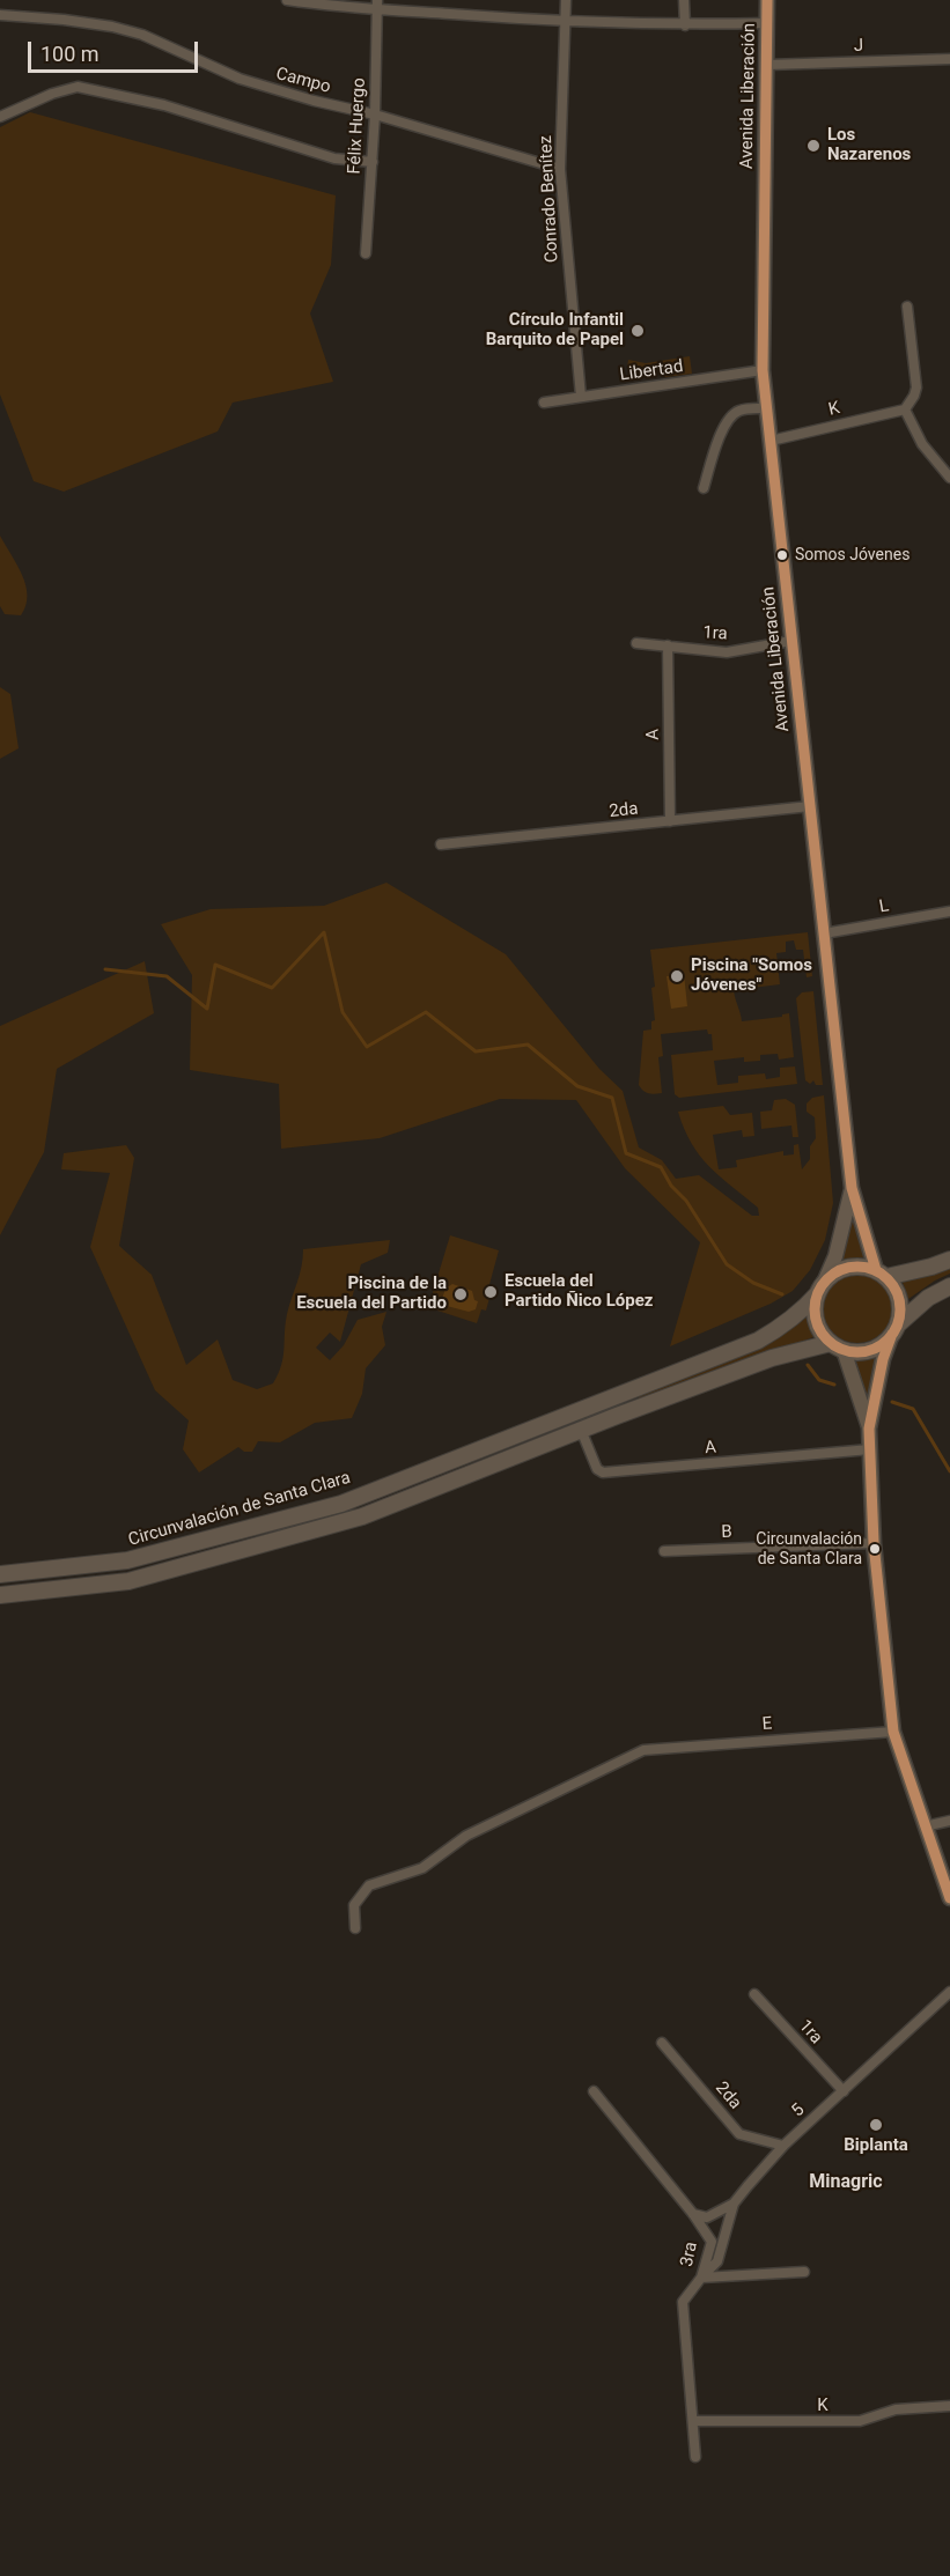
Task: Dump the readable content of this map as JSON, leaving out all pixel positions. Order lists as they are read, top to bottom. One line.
{"streets":{"highway":["Circunvalación de Santa Clara"],"main road":["Avenida Liberación"],"street":["J","Campo","Félix Huergo","Conrado Benítez","Libertad","K","1ra","A","2da","L","B","E","5","3ra"]},"crossings":[["J","Avenida Liberación"],["Campo","Félix Huergo"],["Campo","Conrado Benítez"],["Avenida Liberación","Libertad"],["Avenida Liberación","K"],["Avenida Liberación","1ra"],["Avenida Liberación","2da"],["Avenida Liberación","L"],["Avenida Liberación","Circunvalación de Santa Clara"],["Conrado Benítez","Libertad"],["K","3ra"],["1ra","A"],["1ra","5"],["A","2da"],["2da","5"],["5","3ra"]],"districts":["Minagric"],"places":["Los Nazarenos","Círculo Infantil Barquito de Papel","Somos Jóvenes","Piscina \"Somos Jóvenes\"","Escuela del Partido Ñico López","Piscina de la Escuela del Partido","Circunvalación de Santa Clara","Biplanta"],"scale_bar":"100 m"}
